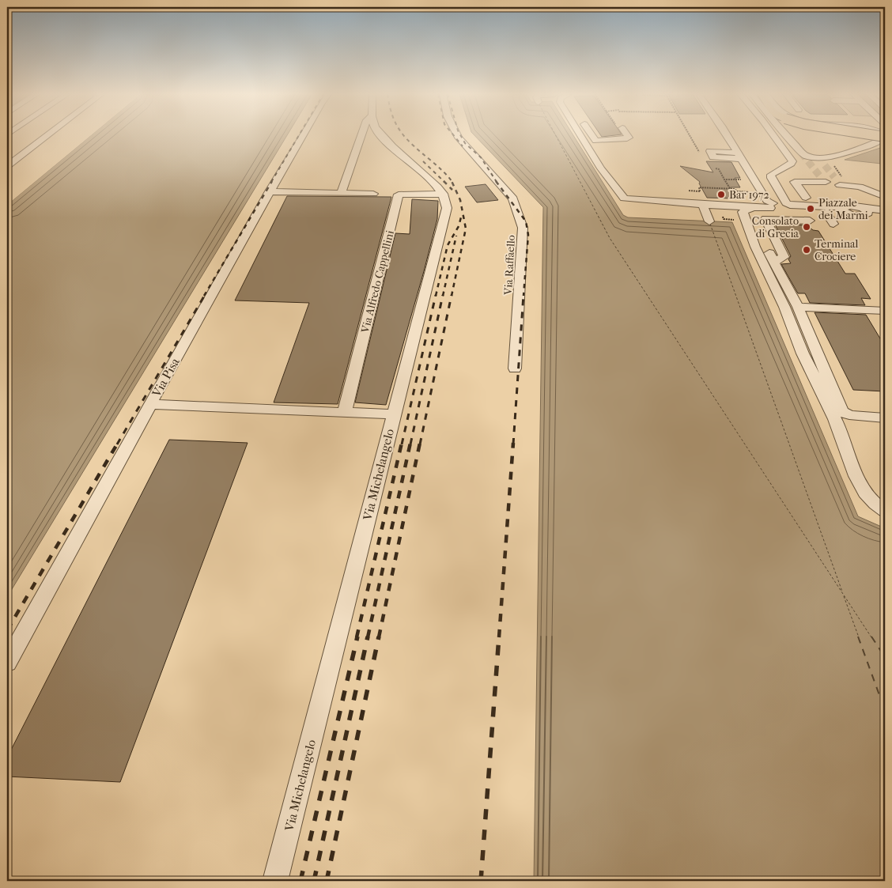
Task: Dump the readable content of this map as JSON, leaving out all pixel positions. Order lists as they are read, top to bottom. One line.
{"streets":{"street":["Via Raffaello","Via Alfredo Cappellini","Via Pisa","Via Michelangelo"]},"crossings":[["Via Alfredo Cappellini","Via Michelangelo"]],"places":["Bar 1972","Piazzale dei Marmi","Consolato di Grecia","Terminal Crociere"]}
